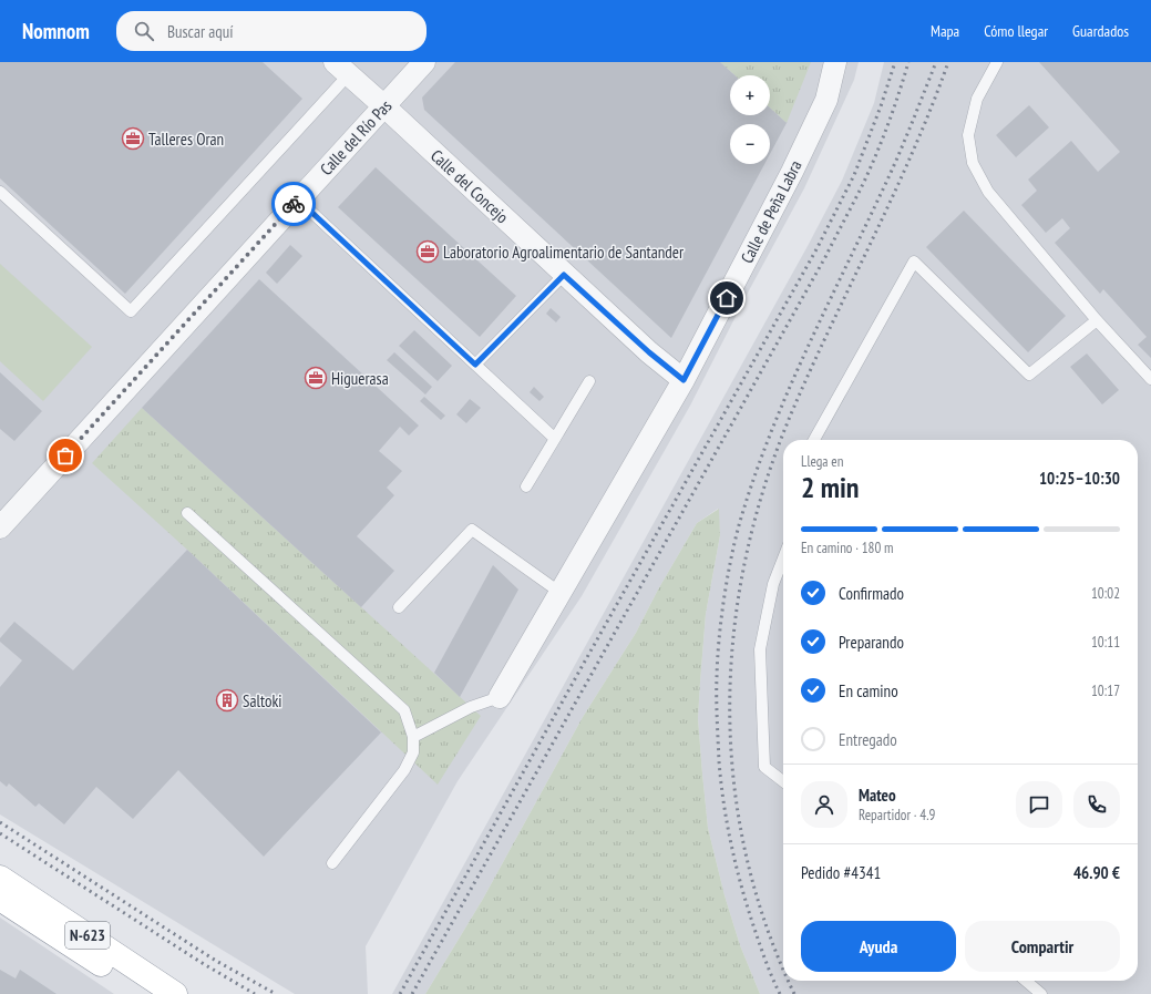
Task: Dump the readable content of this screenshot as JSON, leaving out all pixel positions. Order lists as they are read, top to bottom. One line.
{"streets":{"highway":["N-623"],"street":["Calle del Río Pas","Calle del Concejo","Calle de Peña Labra"]},"crossings":[["Calle del Río Pas","Calle del Concejo"],["Calle del Concejo","Calle de Peña Labra"]],"places":{"office":["Talleres Oran","Laboratorio Agroalimentario de Santander","Higuerasa"],"building":["Saltoki"]},"page":{"header":"Nomnom","search":"Buscar aquí","nav":["Mapa","Cómo llegar","Guardados"],"map_buttons":["+","−"],"heading":["2 min","Llega en","10:25–10:30"],"panel":["Mateo","Repartidor · 4.9","Pedido #4341","46.90 €"],"bar":"En camino · 180 m","list":[["Confirmado","10:02"],["Preparando","10:11"],["En camino","10:17"],"Entregado"],"buttons":["Ayuda","Compartir"]}}
